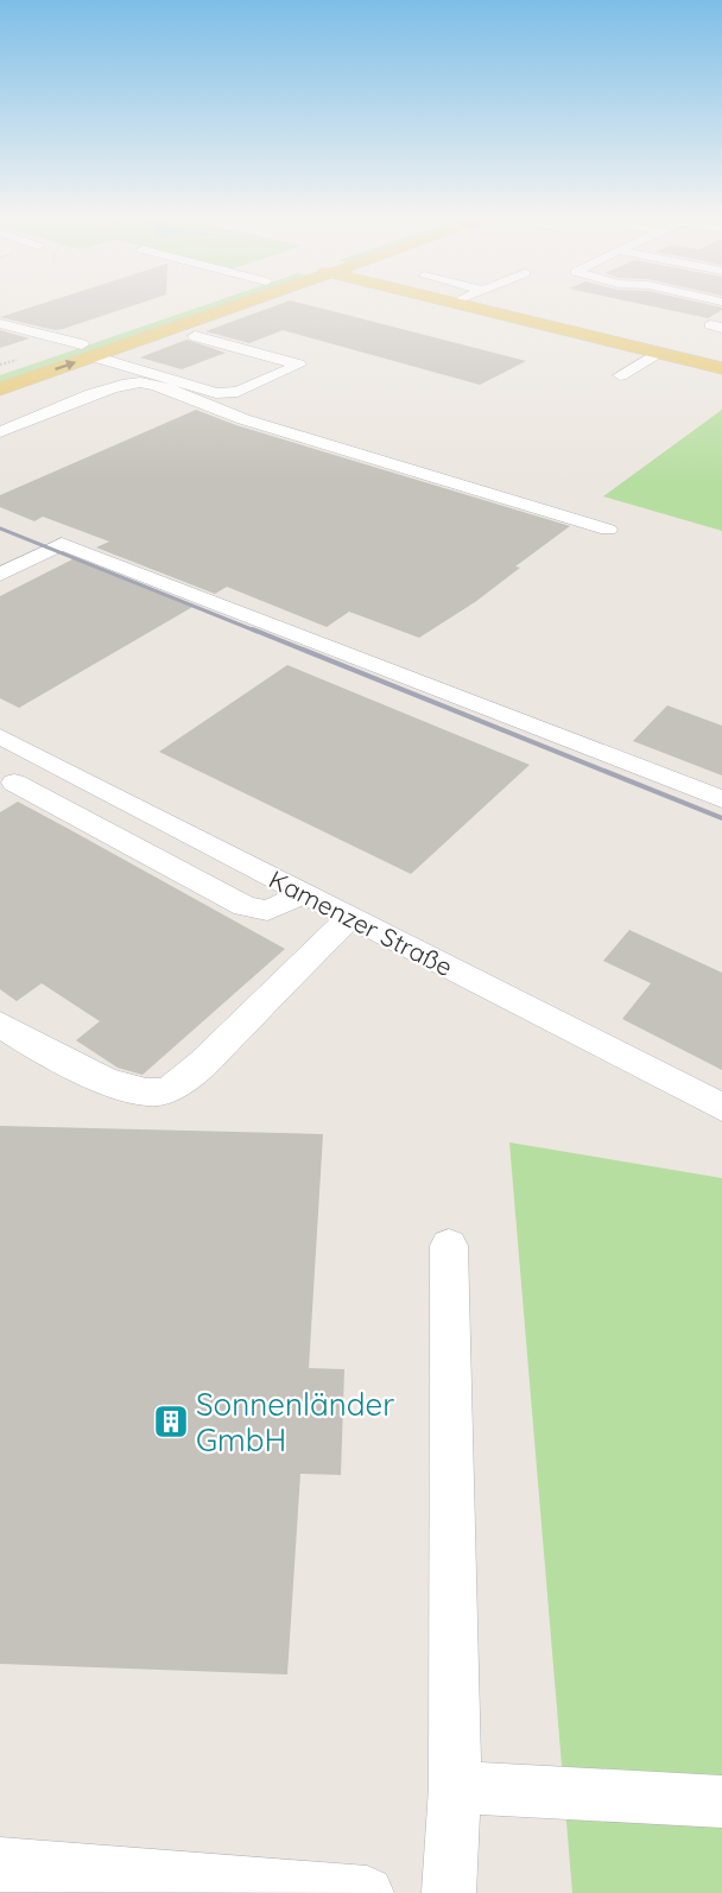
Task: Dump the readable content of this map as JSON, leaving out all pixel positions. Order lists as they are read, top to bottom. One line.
{"streets":{"street":["Kamenzer Straße"]},"places":{"building":["Sonnenländer GmbH"]}}
